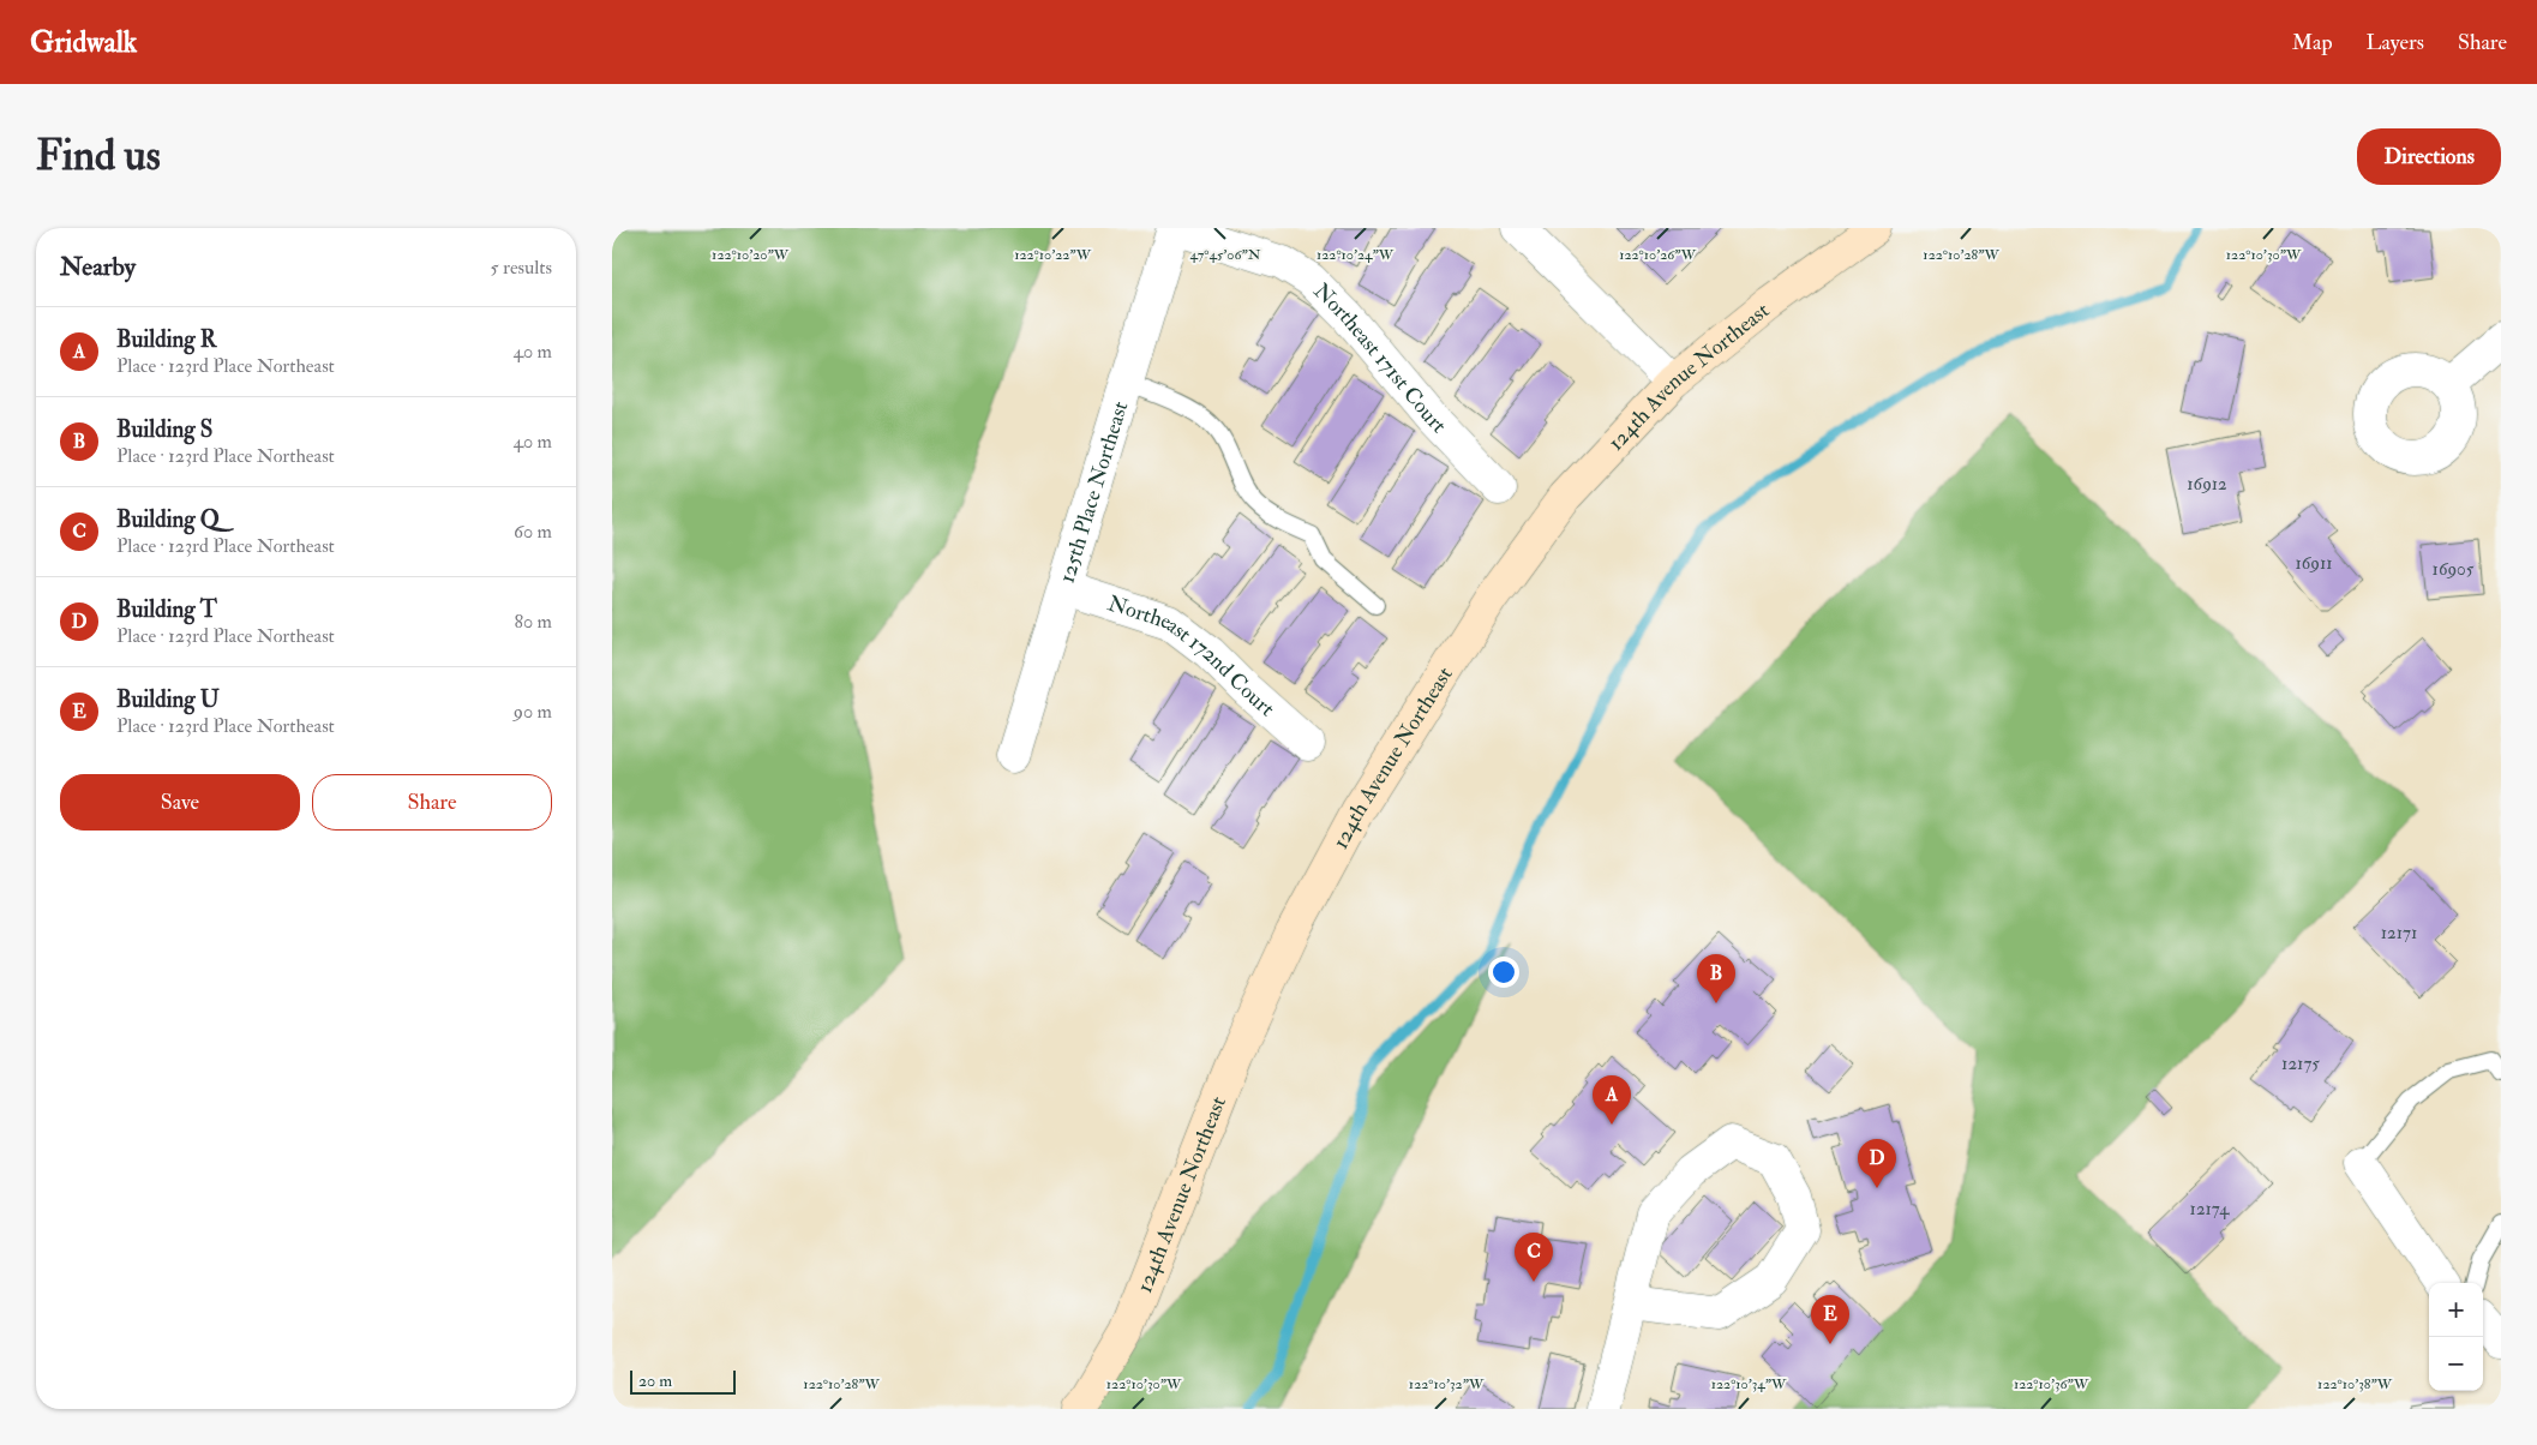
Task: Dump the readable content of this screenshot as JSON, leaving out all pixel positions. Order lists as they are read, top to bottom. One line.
{"streets":{"street":["Northeast 171st Court","124th Avenue Northeast","125th Place Northeast","Northeast 172nd Court"]},"crossings":[["Northeast 171st Court","125th Place Northeast"],["125th Place Northeast","Northeast 172nd Court"]],"house_numbers":["16912","16911","16905","12171","12175","12174"],"scale_bar":"20 m","page":{"header":"Gridwalk","nav":["Map","Layers","Share"],"buttons":["Directions",["Save","Share"]],"title":"Find us","heading":["Nearby","5 results"],"list":[{"mark":"A","name":"Building R","note":"Place · 123rd Place Northeast","value":"40 m"},{"mark":"B","name":"Building S","note":"Place · 123rd Place Northeast","value":"40 m"},{"mark":"C","name":"Building Q","note":"Place · 123rd Place Northeast","value":"60 m"},{"mark":"D","name":"Building T","note":"Place · 123rd Place Northeast","value":"80 m"},{"mark":"E","name":"Building U","note":"Place · 123rd Place Northeast","value":"90 m"}],"pins":["B","A","D","C","E"],"map_buttons":["+","−"],"scale":"20 m"},"coordinates":["47°45'06\"N","122°10'24\"W","122°10'26\"W","122°10'20\"W","122°10'22\"W","122°10'28\"W","122°10'30\"W","122°10'32\"W","122°10'34\"W","122°10'36\"W","122°10'38\"W"]}
